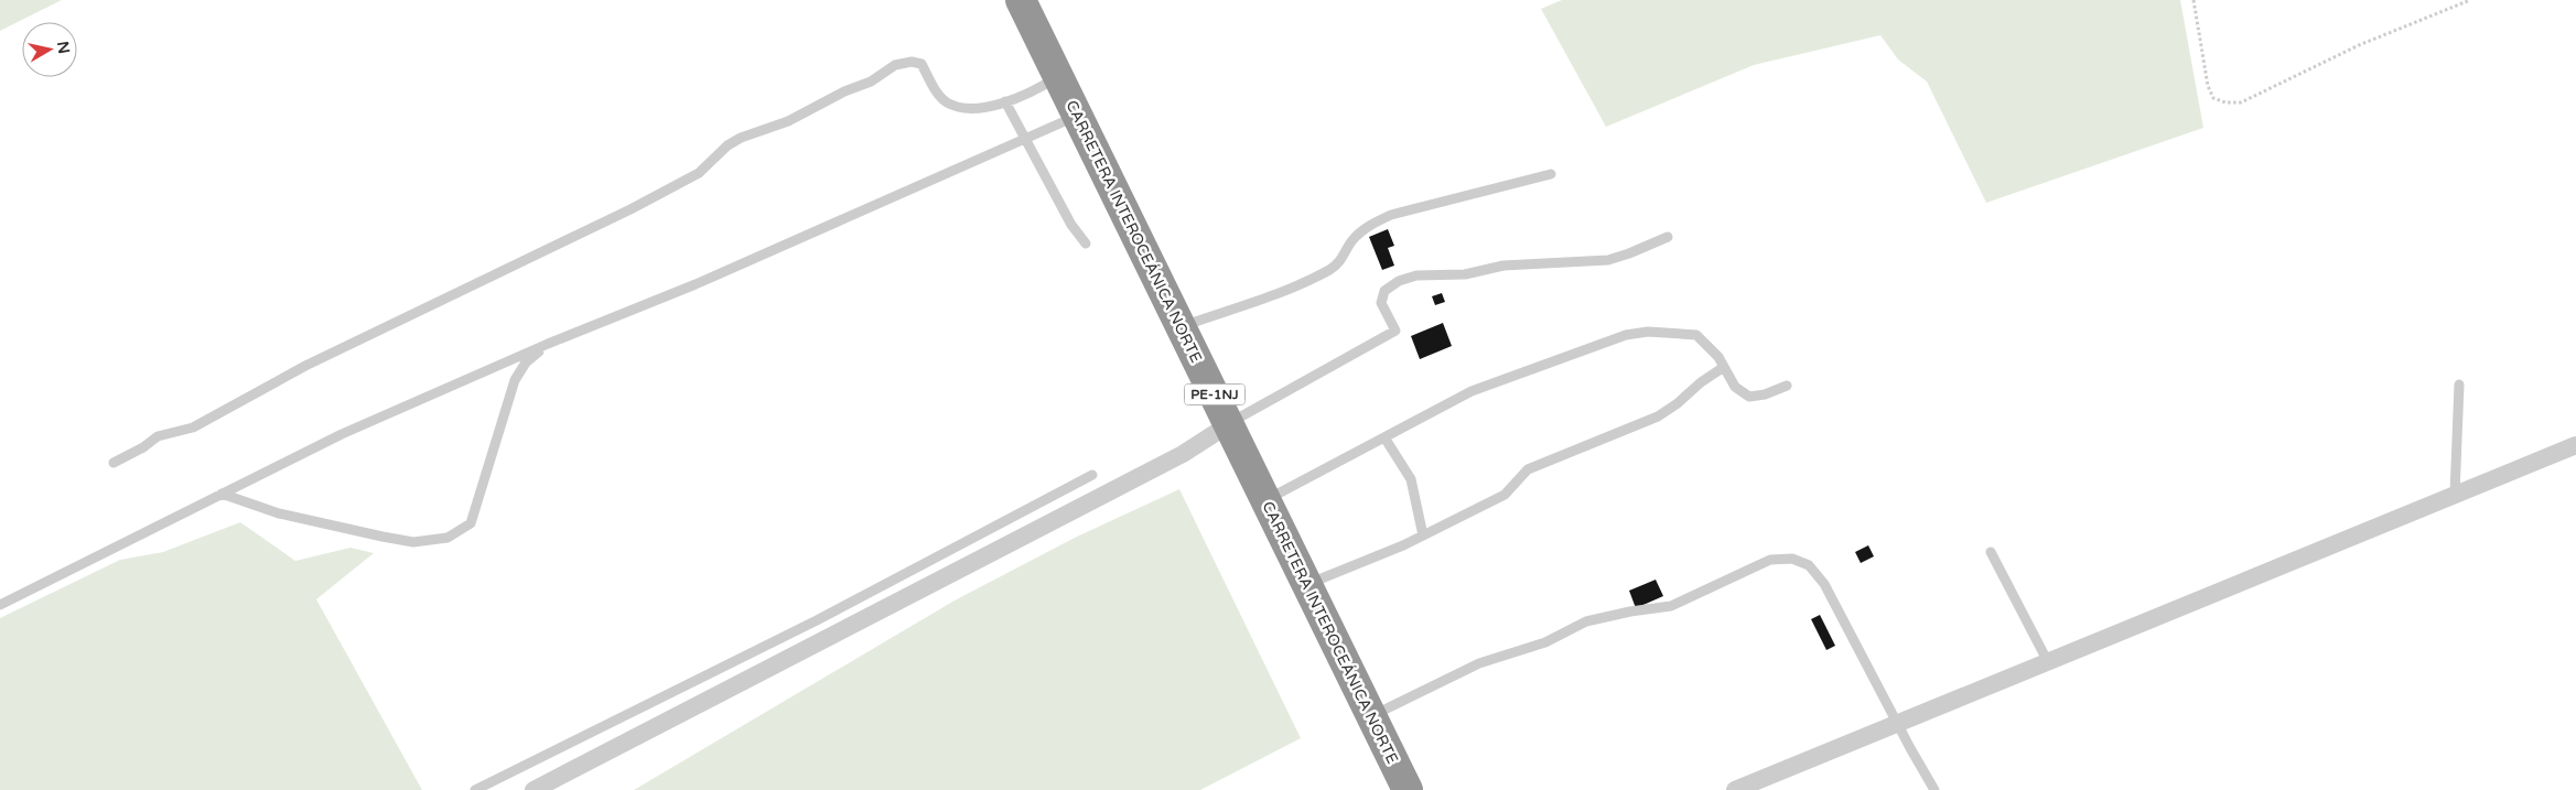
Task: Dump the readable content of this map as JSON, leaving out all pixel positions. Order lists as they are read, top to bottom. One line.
{"streets":{"highway":["CARRETERA INTEROCEÁNICA NORTE","PE-1NJ"]},"north":"right"}
